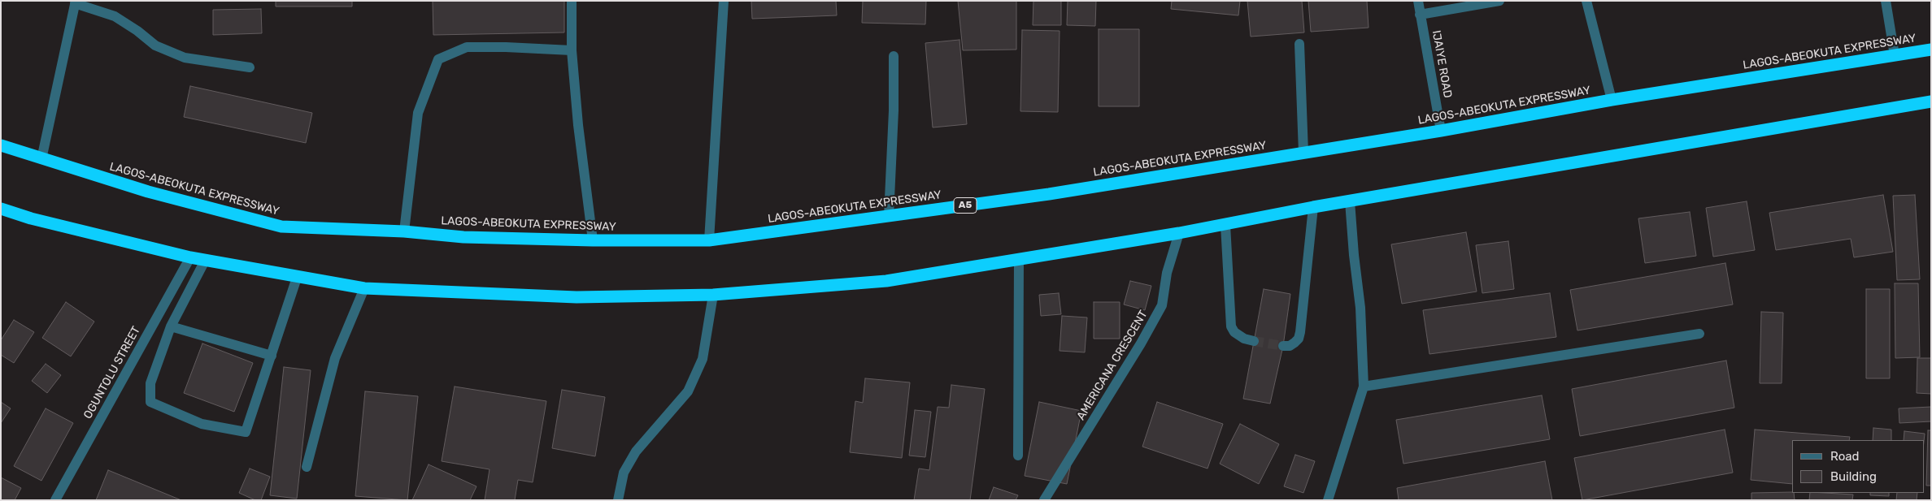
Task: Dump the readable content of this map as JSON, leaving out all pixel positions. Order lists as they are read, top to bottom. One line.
{"streets":{"highway":["LAGOS-ABEOKUTA EXPRESSWAY","A5"],"street":["IJAIYE ROAD","AMERICANA CRESCENT","OGUNTOLU STREET"]},"crossings":[["LAGOS-ABEOKUTA EXPRESSWAY","IJAIYE ROAD"]],"legend":["Road","Building"]}
